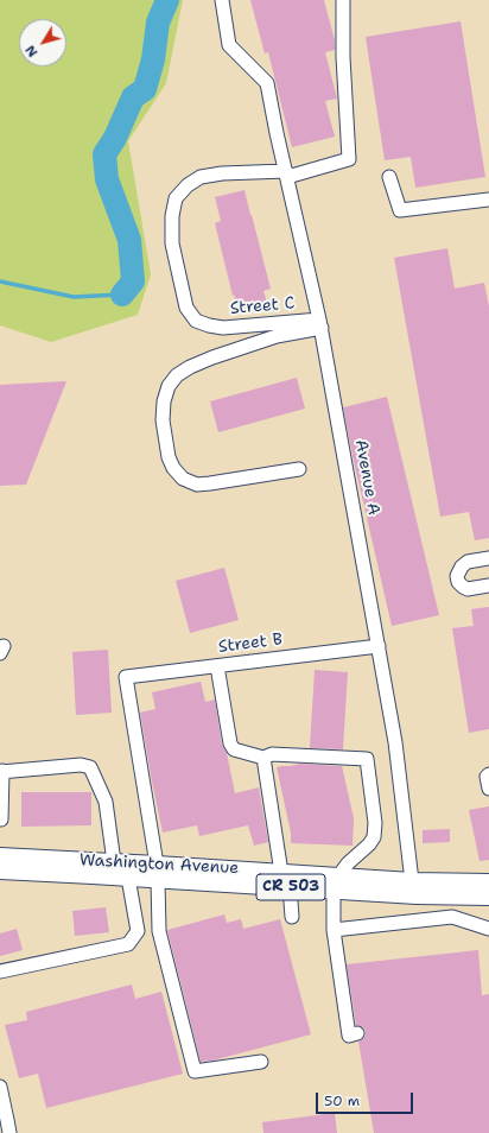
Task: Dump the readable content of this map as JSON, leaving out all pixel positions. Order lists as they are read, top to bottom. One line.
{"streets":{"main road":["Washington Avenue","CR 503"],"street":["Street C","Avenue A","Street B"]},"crossings":[["Street C","Avenue A"],["Avenue A","Street B"],["Avenue A","Washington Avenue"],["Street B","Washington Avenue"]],"scale_bar":"50 m","north":"bottom left"}
